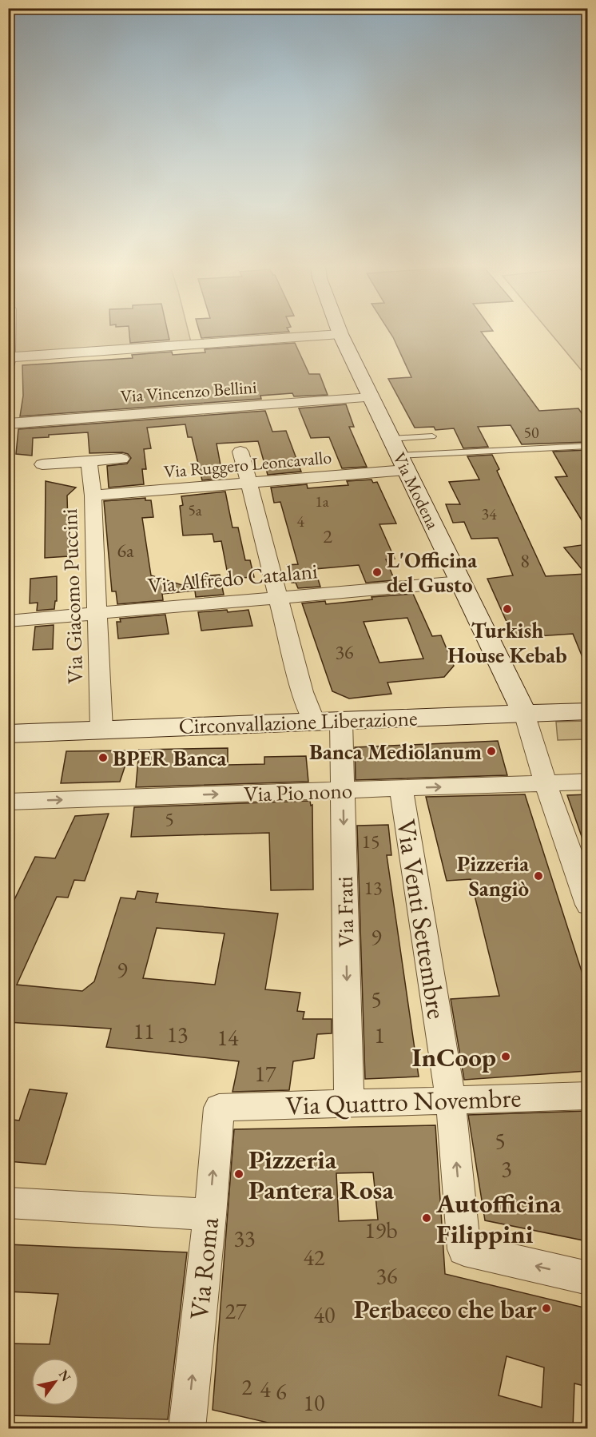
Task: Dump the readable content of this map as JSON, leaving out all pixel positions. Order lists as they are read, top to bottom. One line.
{"streets":{"main road":["Via Modena","Circonvallazione Liberazione"],"street":["Via Vincenzo Bellini","Via Ruggero Leoncavallo","Via Alfredo Catalani","Via Giacomo Puccini","Via Pio nono","Via Frati","Via Venti Settembre","Via Quattro Novembre","Via Roma"]},"crossings":[["Via Vincenzo Bellini","Via Modena"],["Via Ruggero Leoncavallo","Via Modena"],["Via Ruggero Leoncavallo","Via Giacomo Puccini"],["Via Modena","Via Alfredo Catalani"],["Via Modena","Circonvallazione Liberazione"],["Via Alfredo Catalani","Via Giacomo Puccini"],["Via Giacomo Puccini","Circonvallazione Liberazione"],["Circonvallazione Liberazione","Via Frati"],["Via Pio nono","Via Frati"],["Via Pio nono","Via Venti Settembre"],["Via Frati","Via Quattro Novembre"],["Via Venti Settembre","Via Quattro Novembre"],["Via Quattro Novembre","Via Roma"]],"one_way":["Via Pio nono","Via Frati","Via Venti Settembre","Via Roma"],"places":["L'Officina del Gusto","Turkish House Kebab","Banca Mediolanum","BPER Banca","Pizzeria Sangiò","InCoop","Pizzeria Pantera Rosa","Autofficina Filippini","Perbacco che bar"],"house_numbers":["50","1a","5a","34","4","2","6a","8","36","5","15","13","9","9","5","11","13","1","14","17","5","3","19b","33","42","36","27","40","2","4","6","10"],"north":"top right"}
